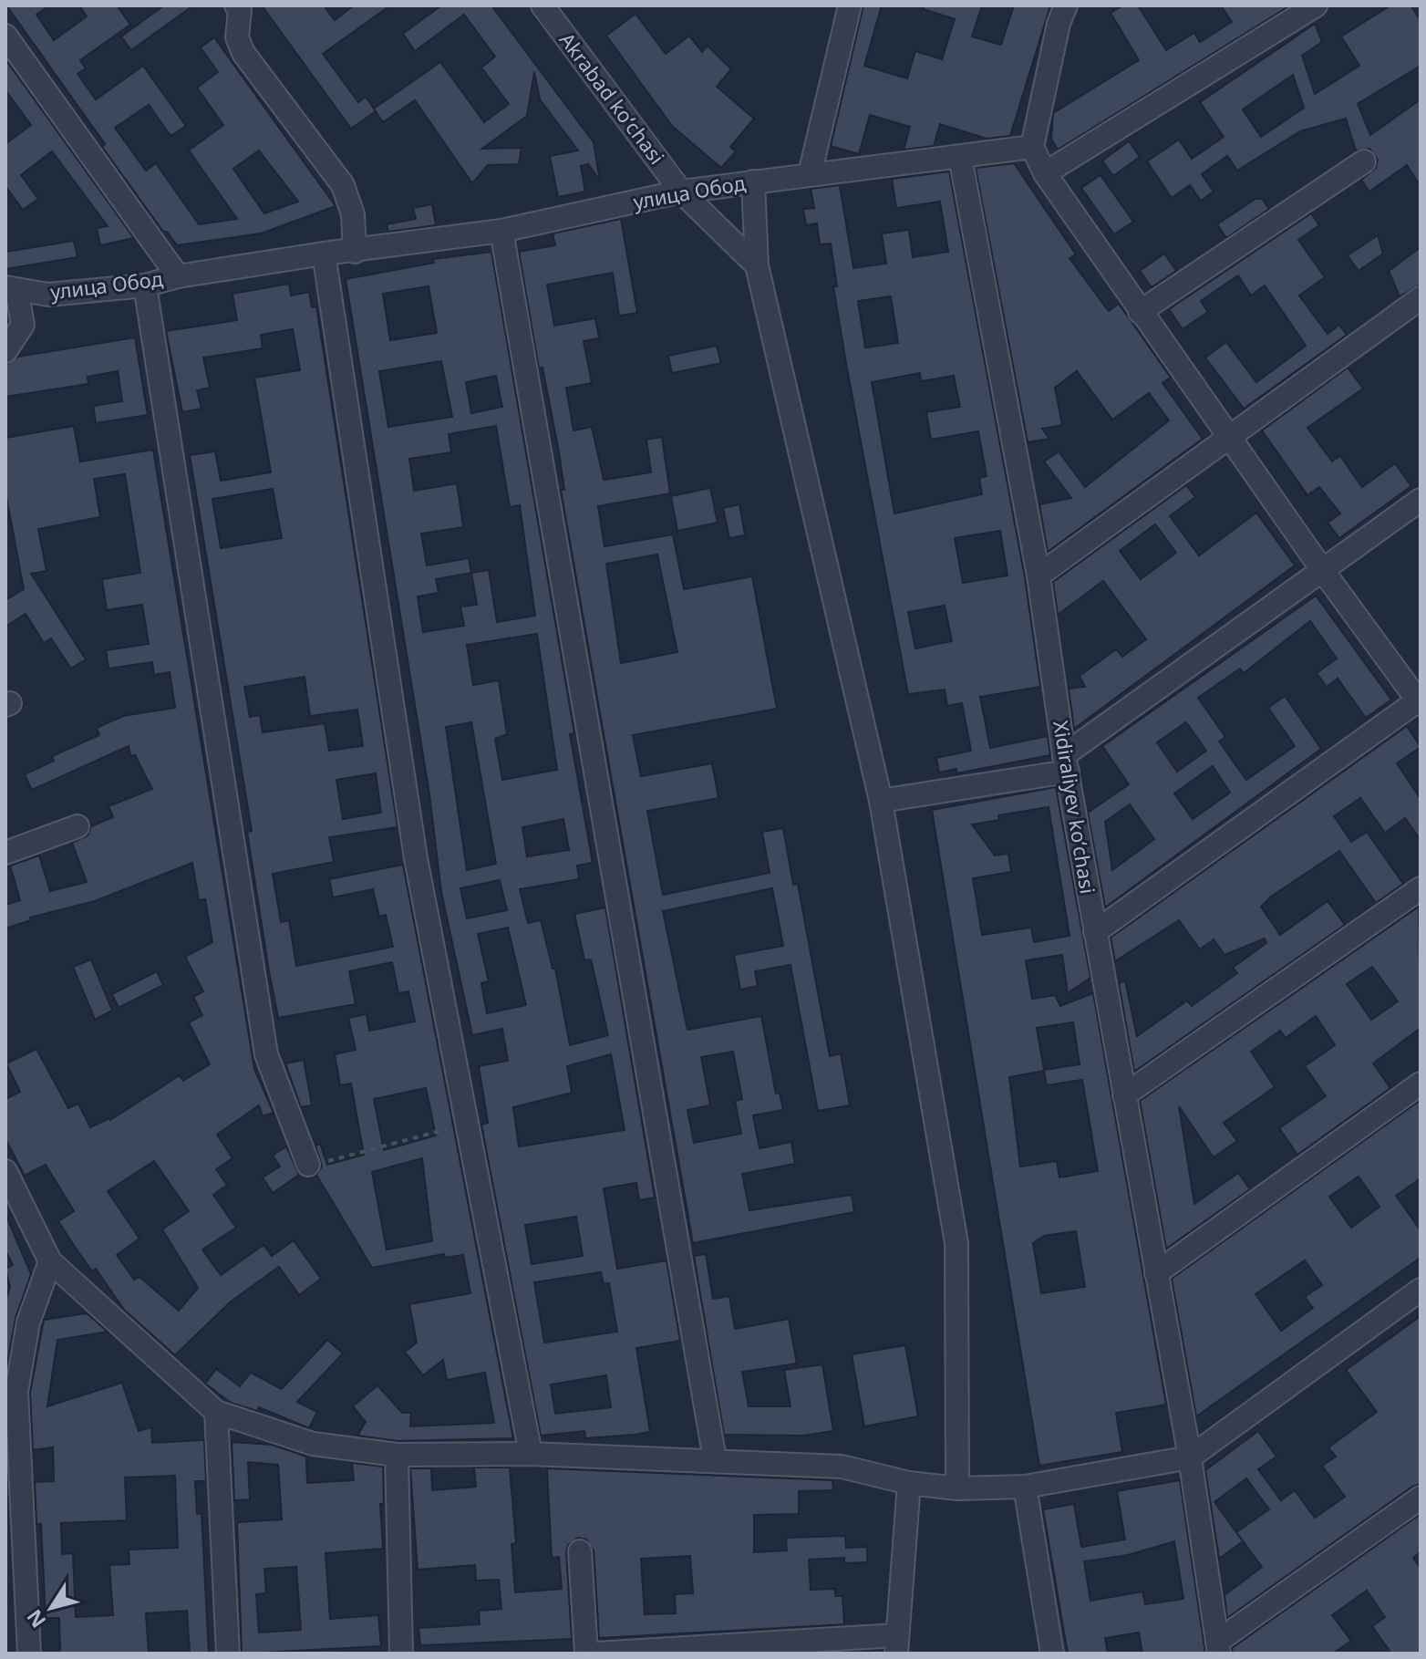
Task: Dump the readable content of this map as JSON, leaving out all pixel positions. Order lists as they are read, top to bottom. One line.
{"streets":{"street":["Akrabad koʻchasi","улица Обод","Xidiraliyev koʻchasi"]},"crossings":[["Akrabad koʻchasi","улица Обод"],["улица Обод","Xidiraliyev koʻchasi"]],"north":"bottom left"}
